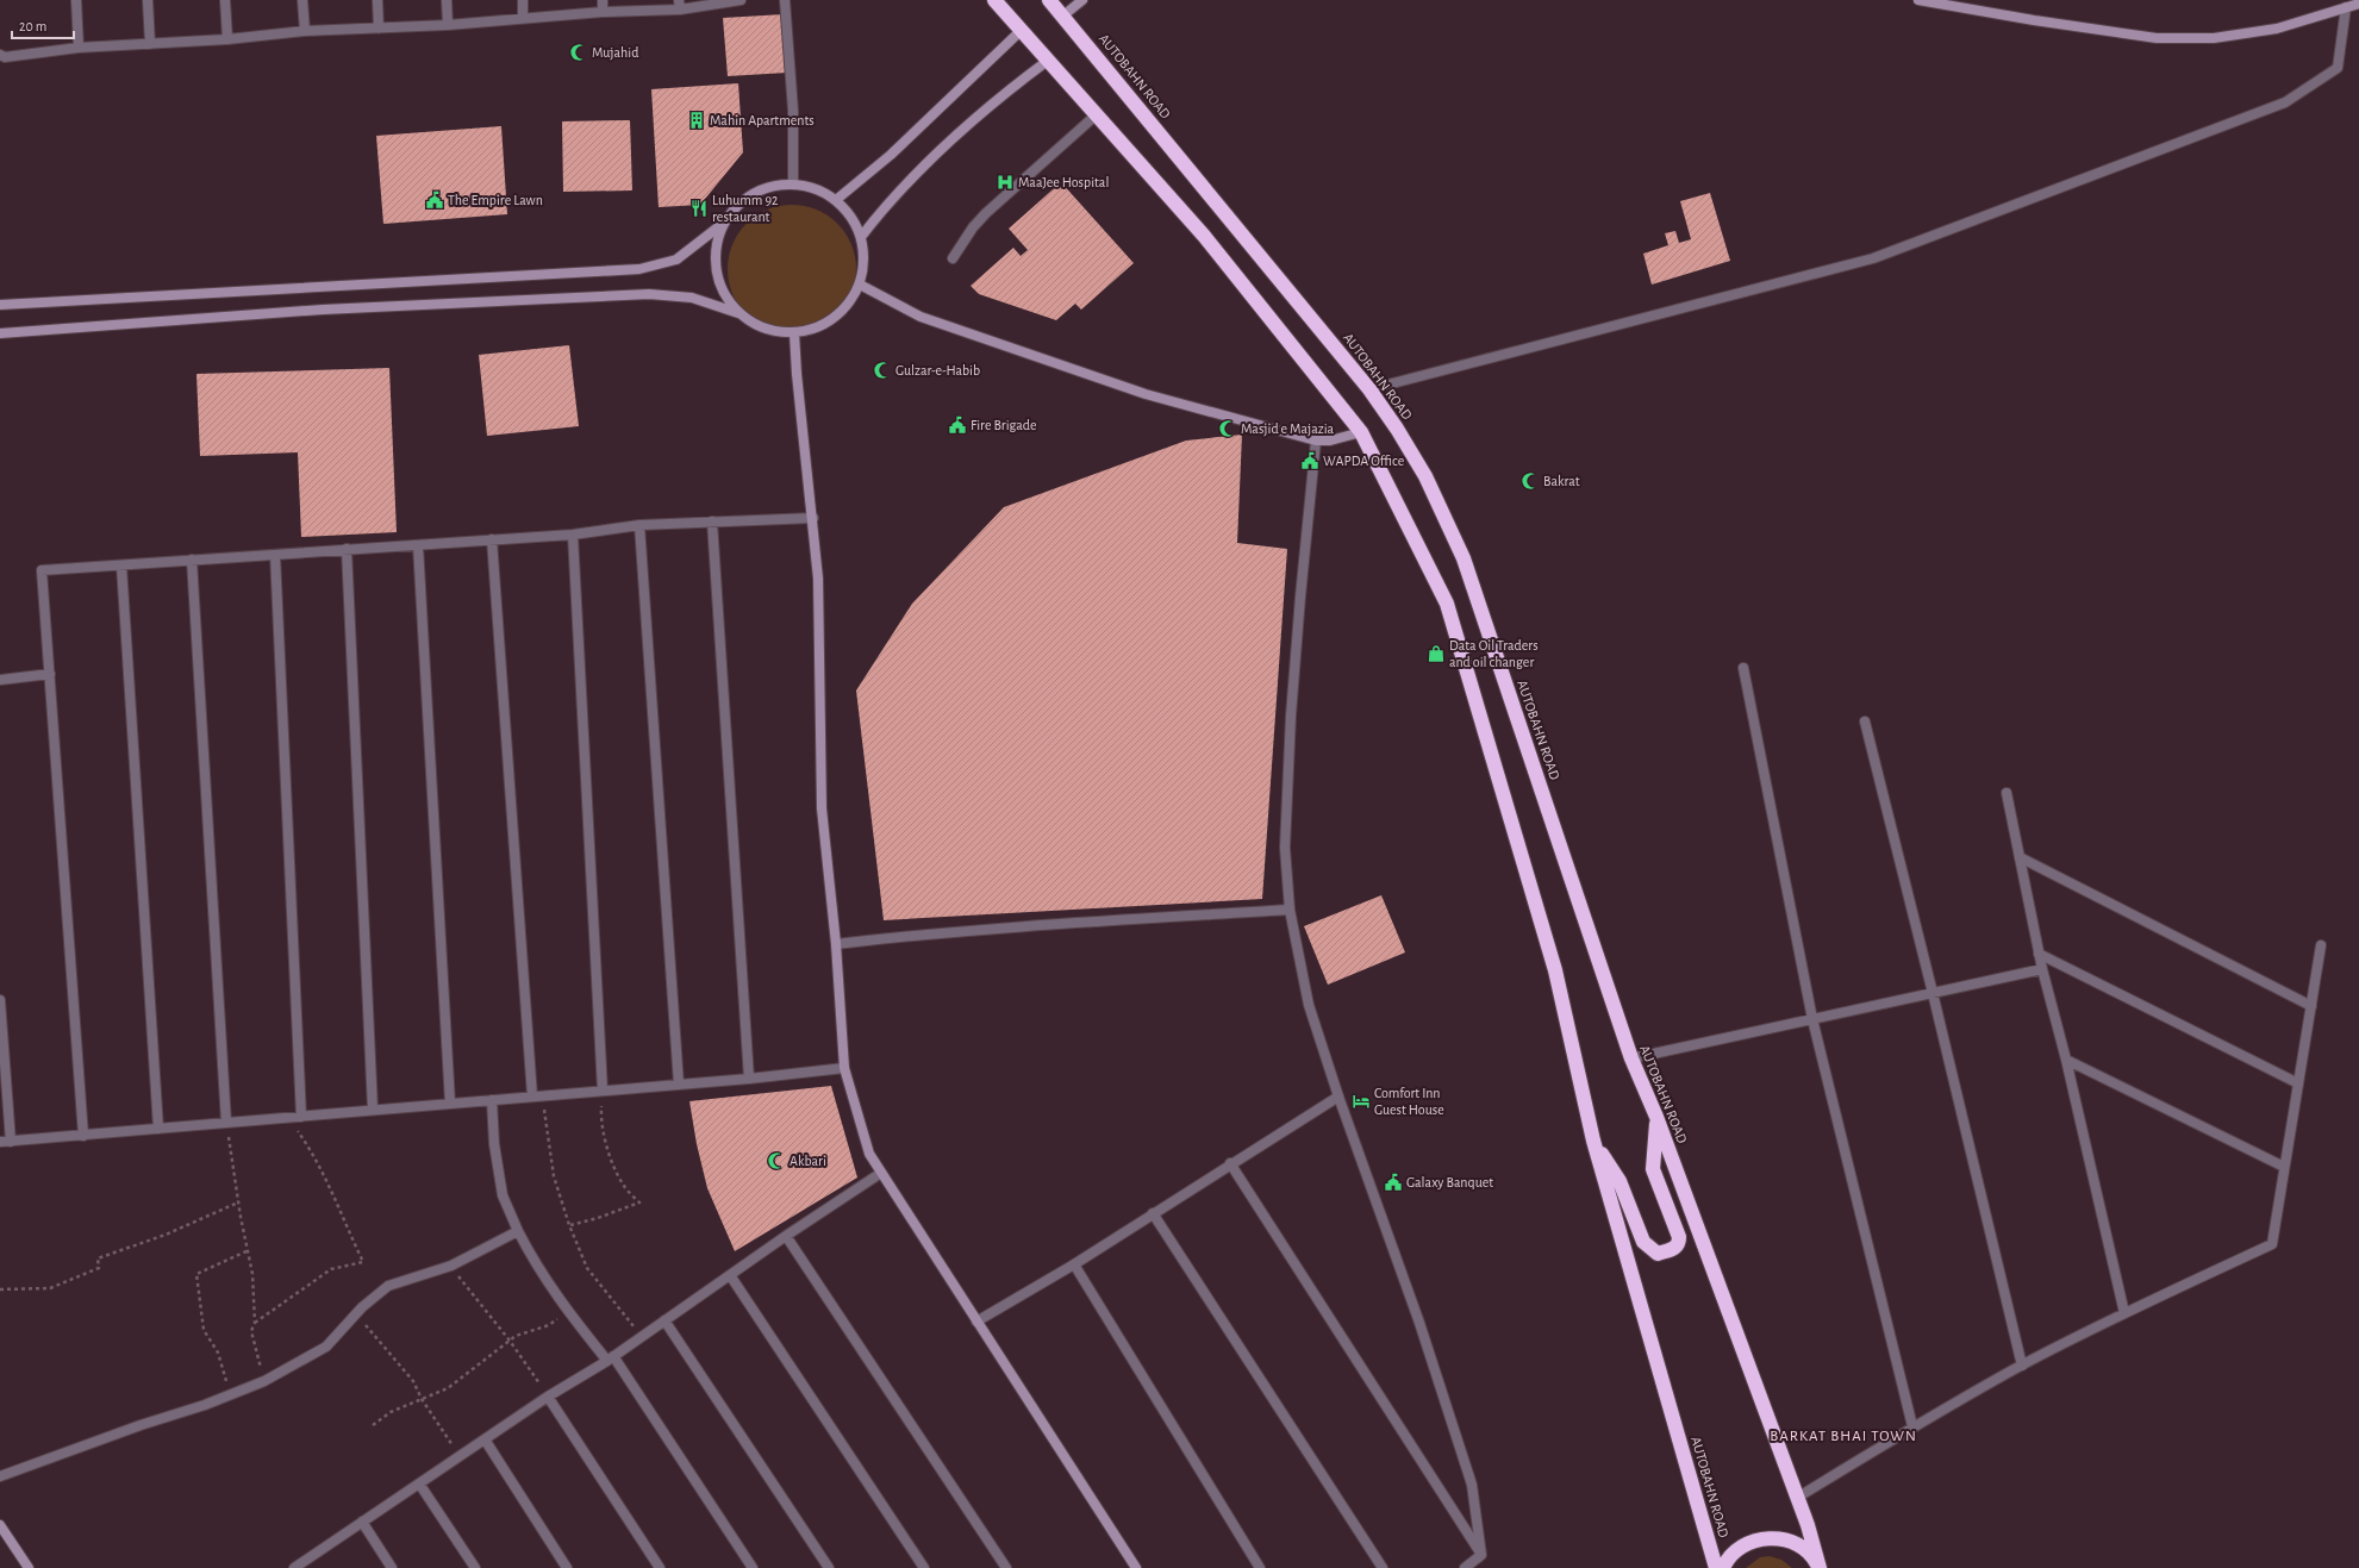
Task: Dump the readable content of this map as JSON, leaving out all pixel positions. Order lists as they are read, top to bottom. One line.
{"streets":{"highway":["AUTOBAHN ROAD"]},"districts":["BARKAT BHAI TOWN"],"places":{"mosque":["Mujahid","Gulzar-e-Habib","Masjid e Majazia","Bakrat","Akbari"],"building":["Mahin Apartments"],"hospital":["MaaJee Hospital"],"public building":["The Empire Lawn","Fire Brigade","WAPDA Office","Galaxy Banquet"],"restaurant":["Luhumm 92 restaurant"],"shop":["Data Oil Traders and oil changer"],"hotel":["Comfort Inn Guest House"]},"scale_bar":"20 m"}
